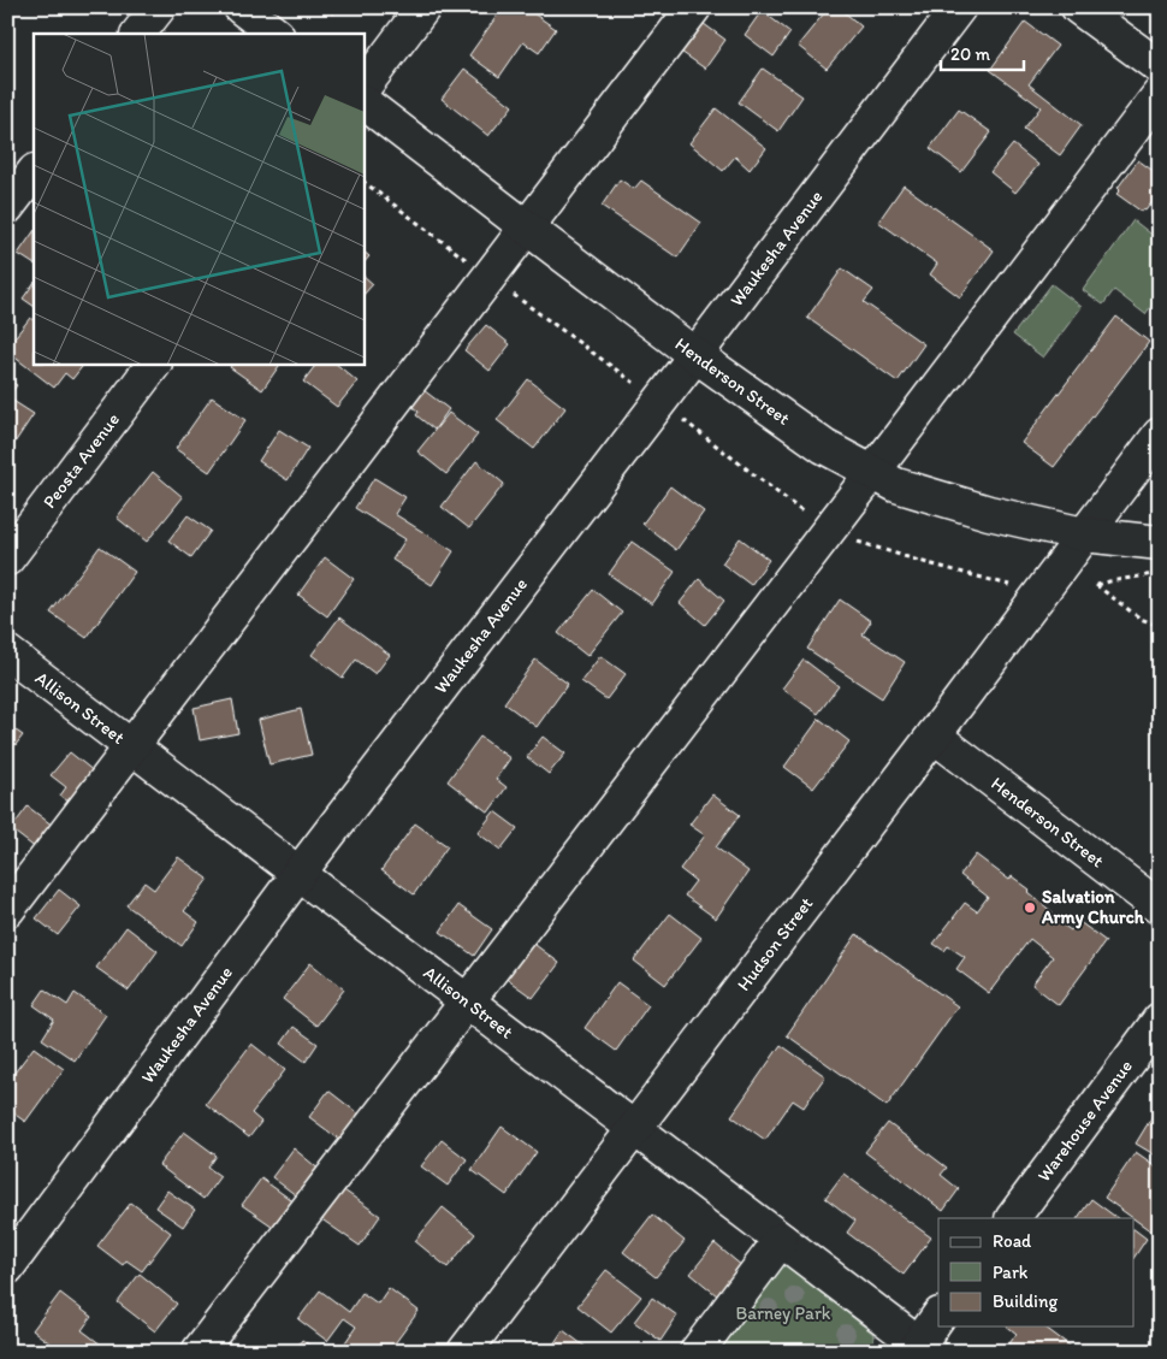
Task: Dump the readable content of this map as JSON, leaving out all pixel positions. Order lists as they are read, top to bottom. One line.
{"streets":{"street":["Waukesha Avenue","Henderson Street","Peosta Avenue","Allison Street","Hudson Street","Warehouse Avenue"]},"crossings":[["Waukesha Avenue","Henderson Street"],["Waukesha Avenue","Allison Street"],["Henderson Street","Hudson Street"],["Allison Street","Hudson Street"]],"parks":["Barney Park"],"places":["Salvation Army Church"],"legend":["Road","Park","Building"],"scale_bar":"20 m"}
